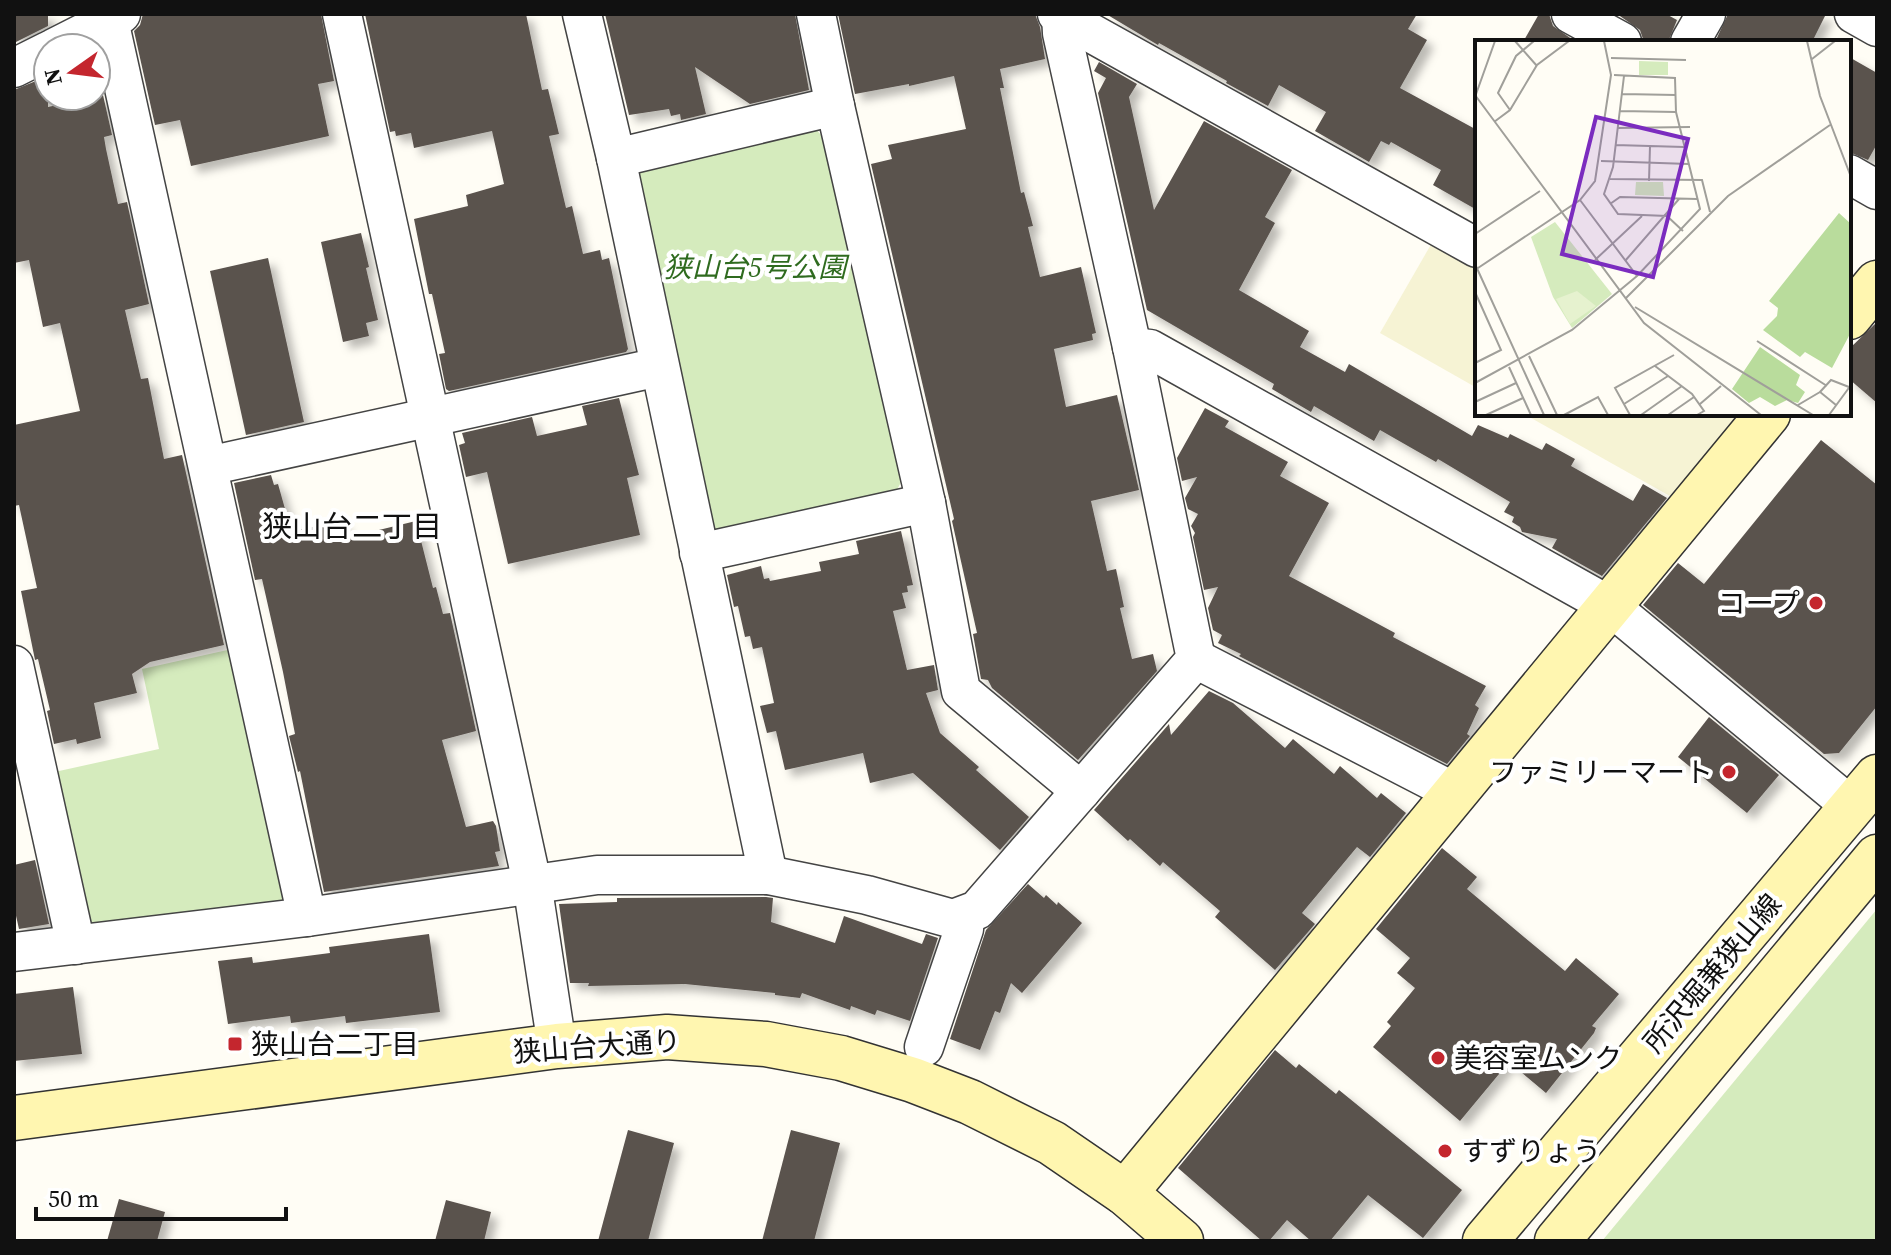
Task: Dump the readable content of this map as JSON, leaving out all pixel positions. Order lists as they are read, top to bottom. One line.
{"streets":{"street":["所沢堀兼狭山線","狭山台大通り"]},"districts":["狭山台二丁目"],"parks":["狭山台5号公園"],"places":{"other":["コープ","ファミリーマート","美容室ムンク","すずりょう"],"transit":["狭山台二丁目"]},"scale_bar":"50 m","north":"left"}
